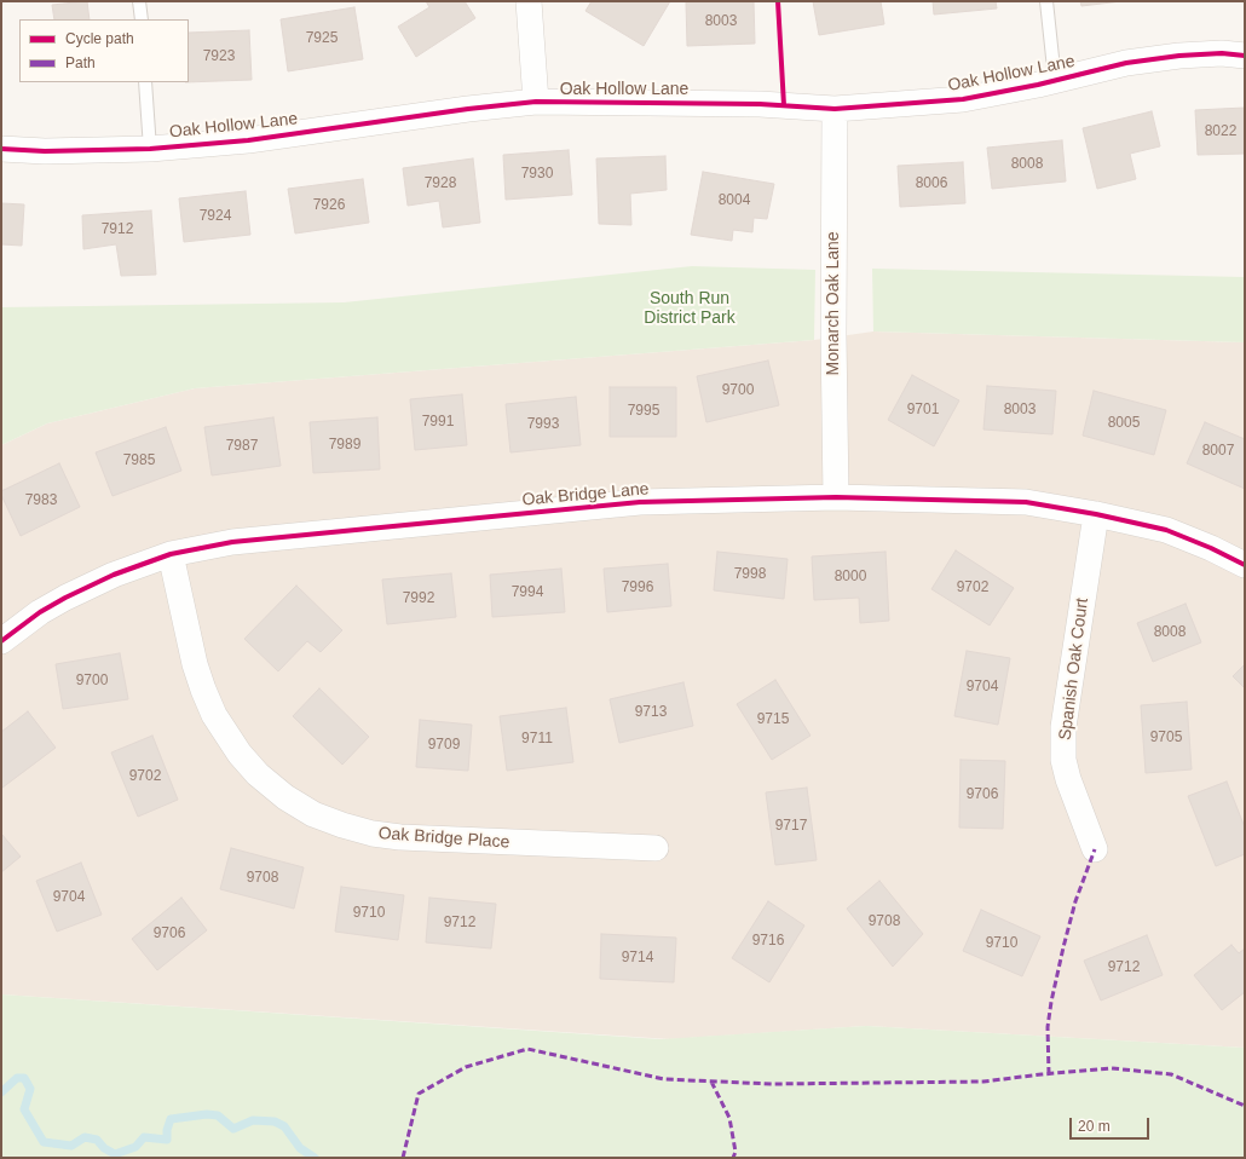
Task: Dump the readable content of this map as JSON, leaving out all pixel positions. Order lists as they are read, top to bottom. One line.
{"streets":{"street":["Oak Hollow Lane","Monarch Oak Lane","Oak Bridge Lane","Spanish Oak Court","Oak Bridge Place"]},"crossings":[["Oak Hollow Lane","Monarch Oak Lane"],["Monarch Oak Lane","Oak Bridge Lane"],["Oak Bridge Lane","Spanish Oak Court"],["Oak Bridge Lane","Oak Bridge Place"]],"parks":["South Run District Park"],"house_numbers":["8003","7925","7923","8022","8008","7930","7928","8006","8004","7926","7924","7912","9700","9701","8003","7995","7991","8005","7993","7989","7987","8007","7985","7983","7998","8000","7996","9702","7994","7992","8008","9700","9704","9713","9715","9705","9711","9709","9702","9706","9717","9708","9704","9710","9708","9712","9706","9716","9710","9714","9712"],"legend":["Cycle path","Path"],"scale_bar":"20 m"}
